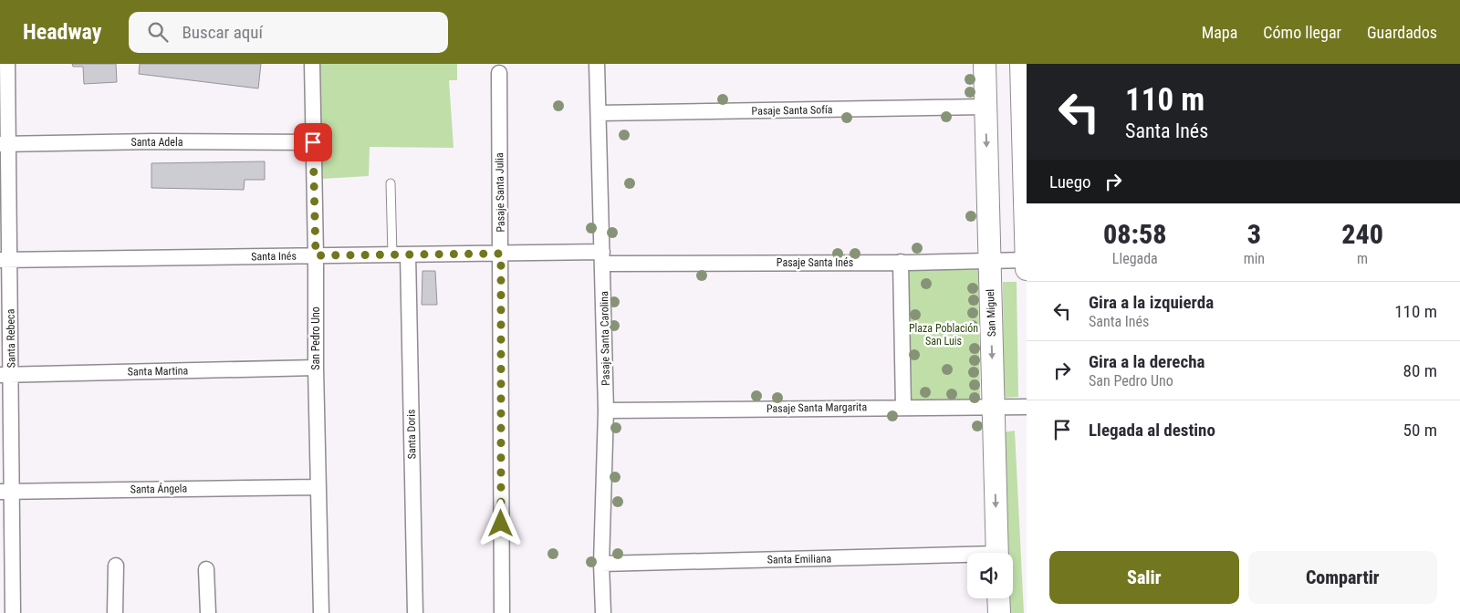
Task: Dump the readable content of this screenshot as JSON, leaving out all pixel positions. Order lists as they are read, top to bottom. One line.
{"streets":{"main road":["San Miguel"],"street":["Pasaje Santa Sofía","Santa Adela","Pasaje Santa Julia","Santa Inés","Pasaje Santa Inés","Santa Rebeca","San Pedro Uno","Pasaje Santa Carolina","Santa Martina","Pasaje Santa Margarita","Santa Doris","Santa Ángela","Santa Emiliana"]},"crossings":[["Pasaje Santa Sofía","San Miguel"],["Pasaje Santa Sofía","Pasaje Santa Carolina"],["Santa Adela","Santa Rebeca"],["Santa Adela","San Pedro Uno"],["Pasaje Santa Julia","Santa Inés"],["Santa Inés","Pasaje Santa Inés"],["Santa Inés","Santa Rebeca"],["Santa Inés","San Pedro Uno"],["Santa Inés","Pasaje Santa Carolina"],["Santa Inés","Santa Doris"],["Pasaje Santa Inés","San Miguel"],["Pasaje Santa Inés","Pasaje Santa Carolina"],["San Miguel","Pasaje Santa Margarita"],["Santa Rebeca","Santa Martina"],["Santa Rebeca","Santa Ángela"],["San Pedro Uno","Santa Martina"],["San Pedro Uno","Santa Ángela"],["Pasaje Santa Carolina","Pasaje Santa Margarita"],["Pasaje Santa Carolina","Santa Emiliana"]],"parks":["Plaza Población San Luis"],"page":{"header":"Headway","search":"Buscar aquí","nav":["Mapa","Cómo llegar","Guardados"],"turn":["110 m","Santa Inés"],"then":"Luego","eta":["08:58","Llegada","3","min","240","m"],"list":[{"name":"Gira a la izquierda","note":"Santa Inés","value":"110 m"},{"name":"Gira a la derecha","note":"San Pedro Uno","value":"80 m"},{"name":"Llegada al destino","value":"50 m"}],"buttons":["Salir","Compartir"]}}
